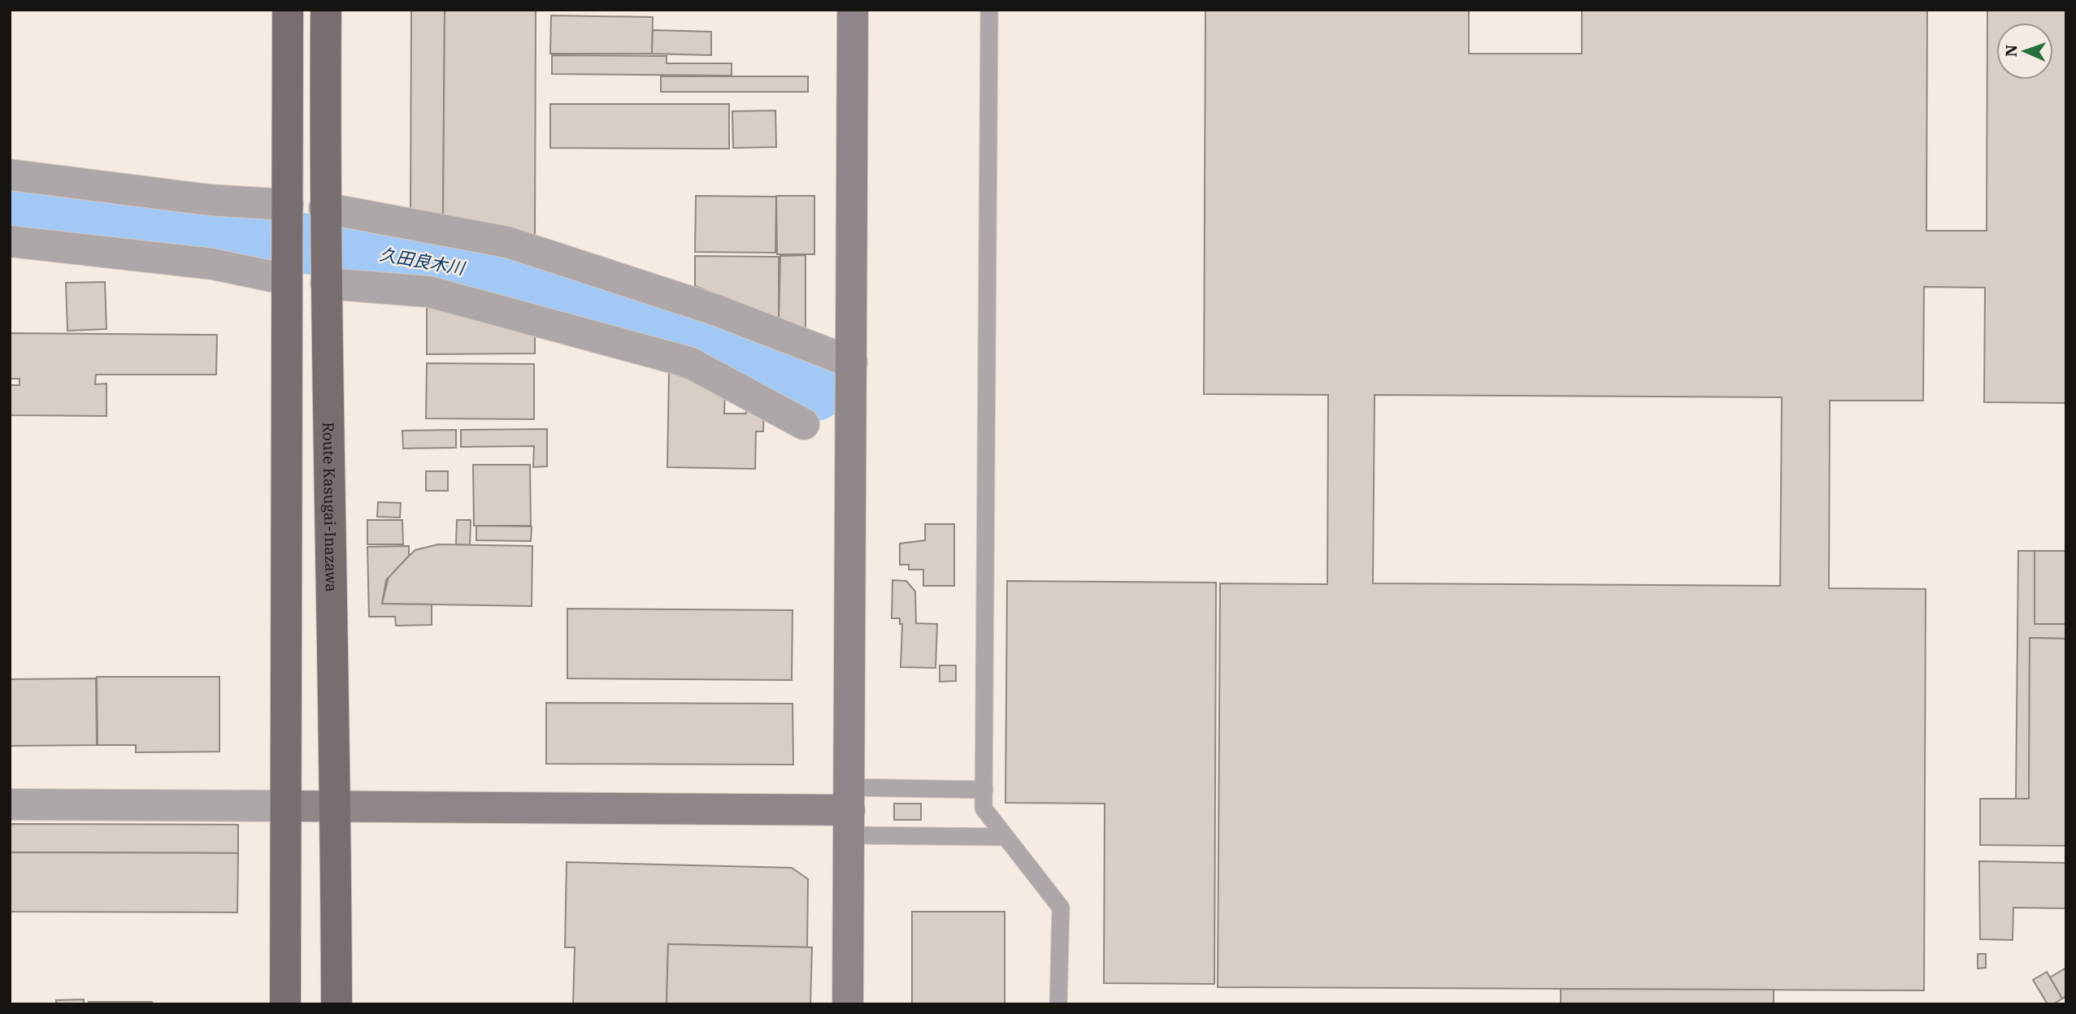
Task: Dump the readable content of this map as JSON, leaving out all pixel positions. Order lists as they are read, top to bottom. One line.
{"streets":{"main road":["Route Kasugai-Inazawa"]},"water":["久田良木川"],"north":"left"}
